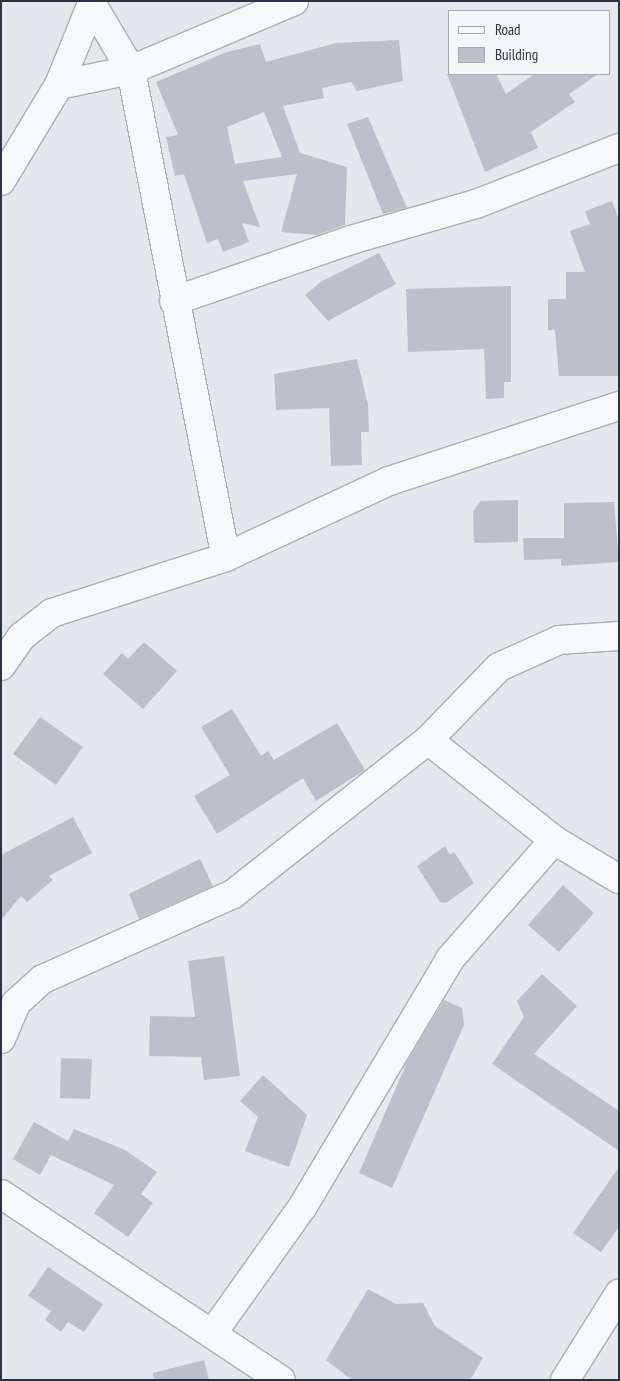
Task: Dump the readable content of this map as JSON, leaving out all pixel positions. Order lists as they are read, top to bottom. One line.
{"legend":["Road","Building"]}
